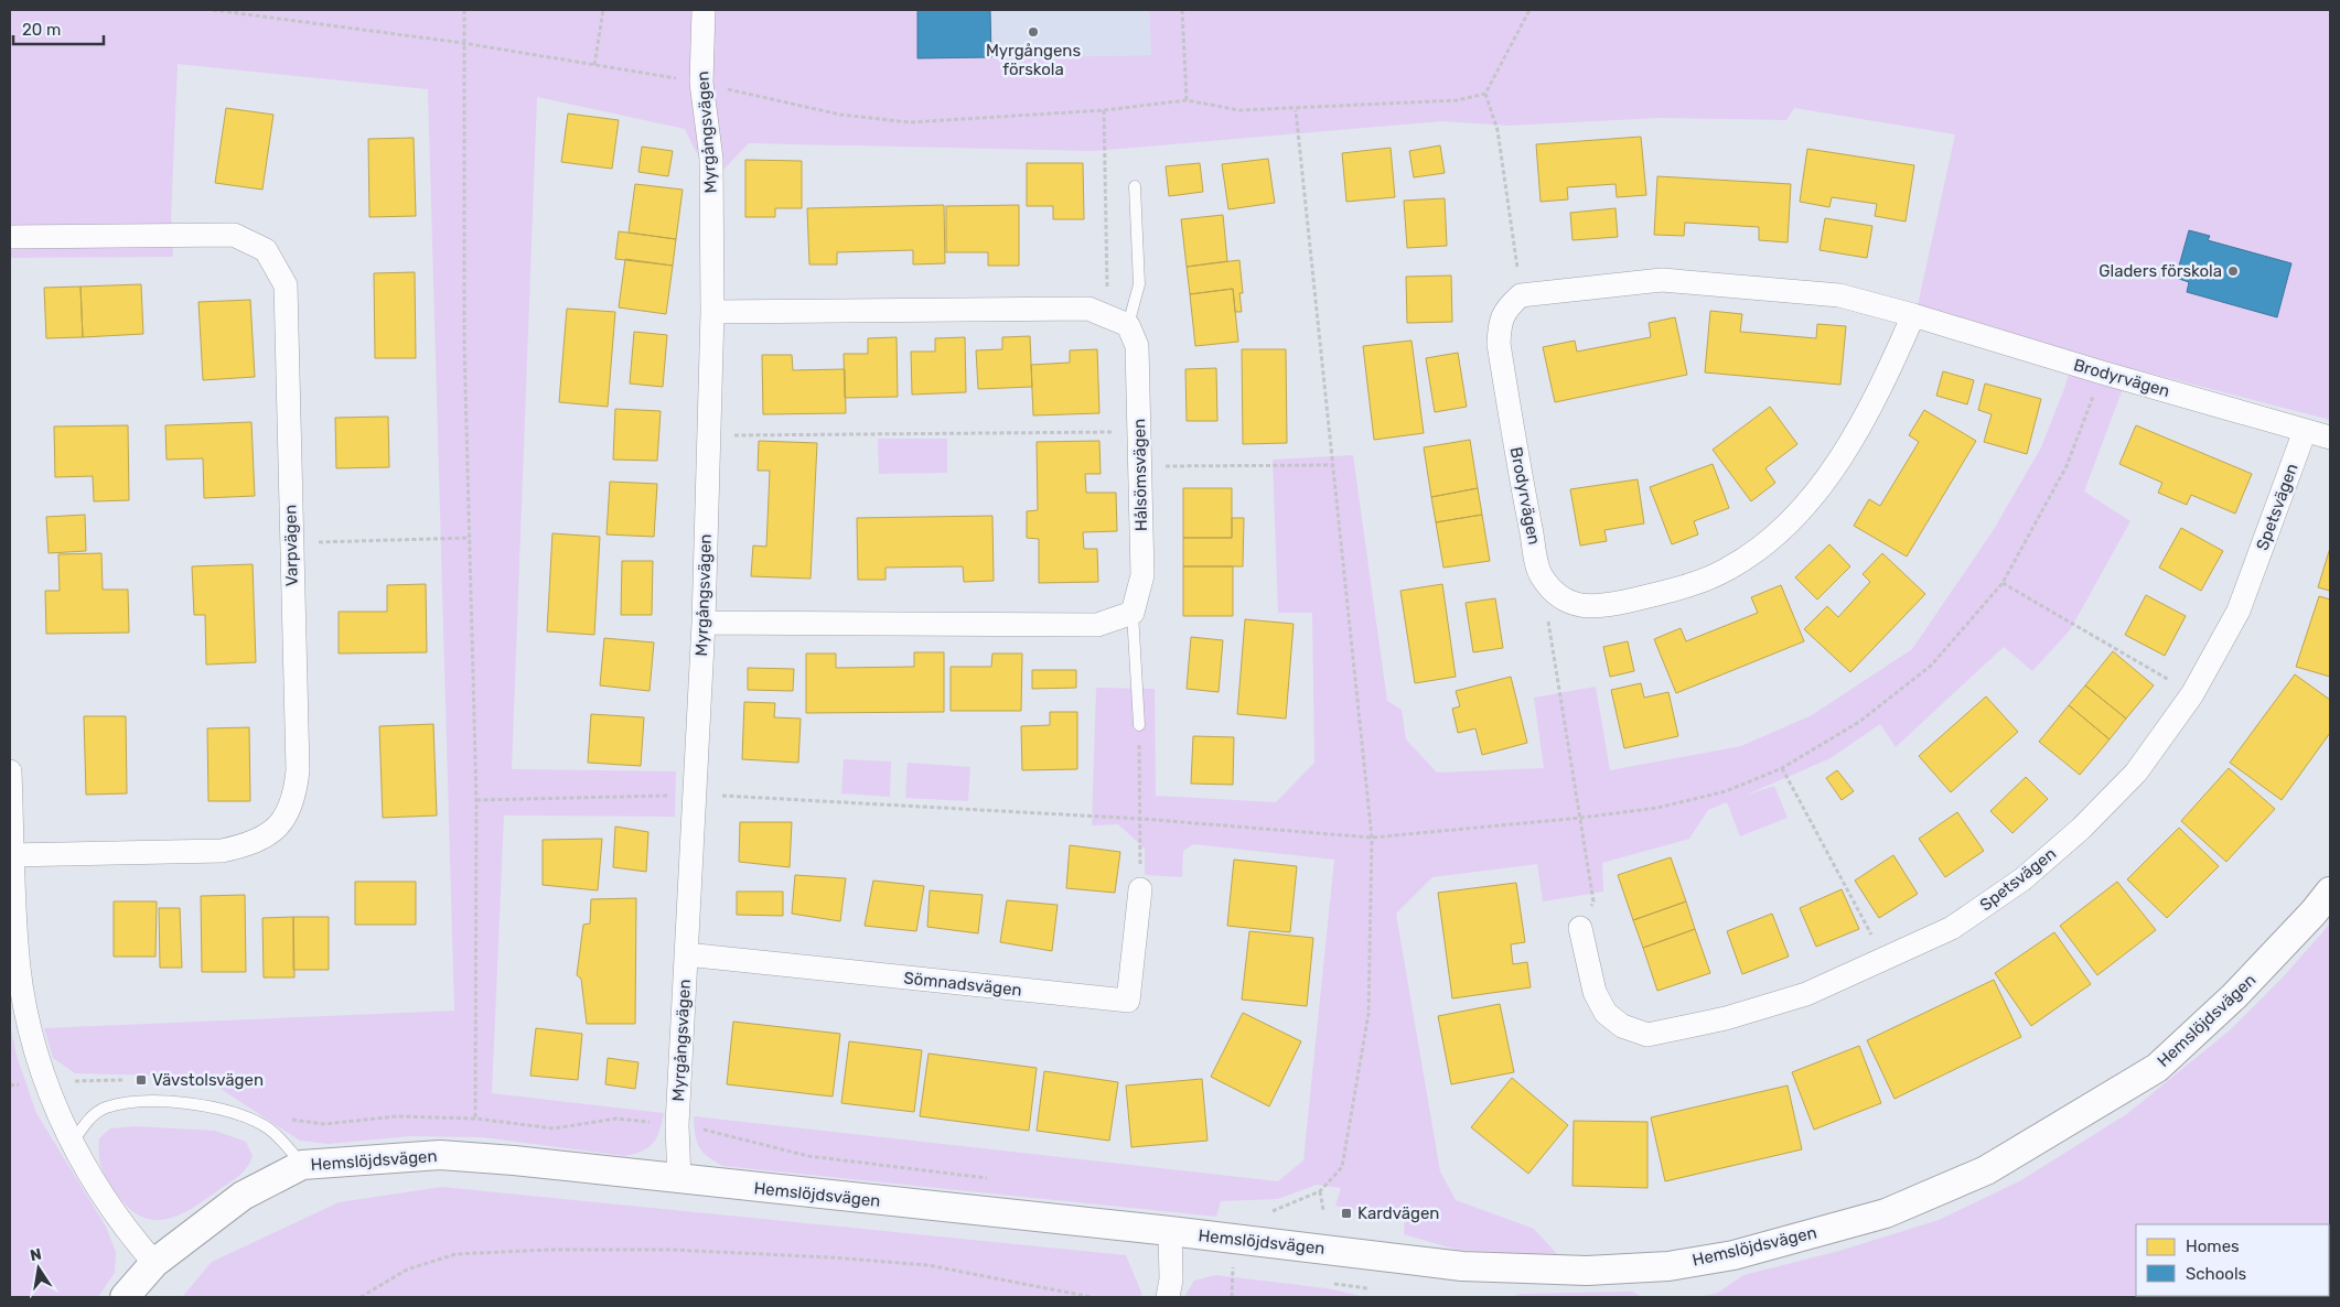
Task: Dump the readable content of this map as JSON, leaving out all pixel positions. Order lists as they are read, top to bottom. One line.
{"streets":{"street":["Myrgångsvägen","Brodyrvägen","Hålsömsvägen","Spetsvägen","Varpvägen","Sömnadsvägen","Hemslöjdsvägen"]},"crossings":[["Myrgångsvägen","Sömnadsvägen"],["Myrgångsvägen","Hemslöjdsvägen"],["Brodyrvägen","Spetsvägen"]],"places":{"other":["Myrgångens förskola","Gladers förskola"],"transit":["Vävstolsvägen","Kardvägen"]},"legend":["Homes","Schools"],"scale_bar":"20 m","north":"top"}
